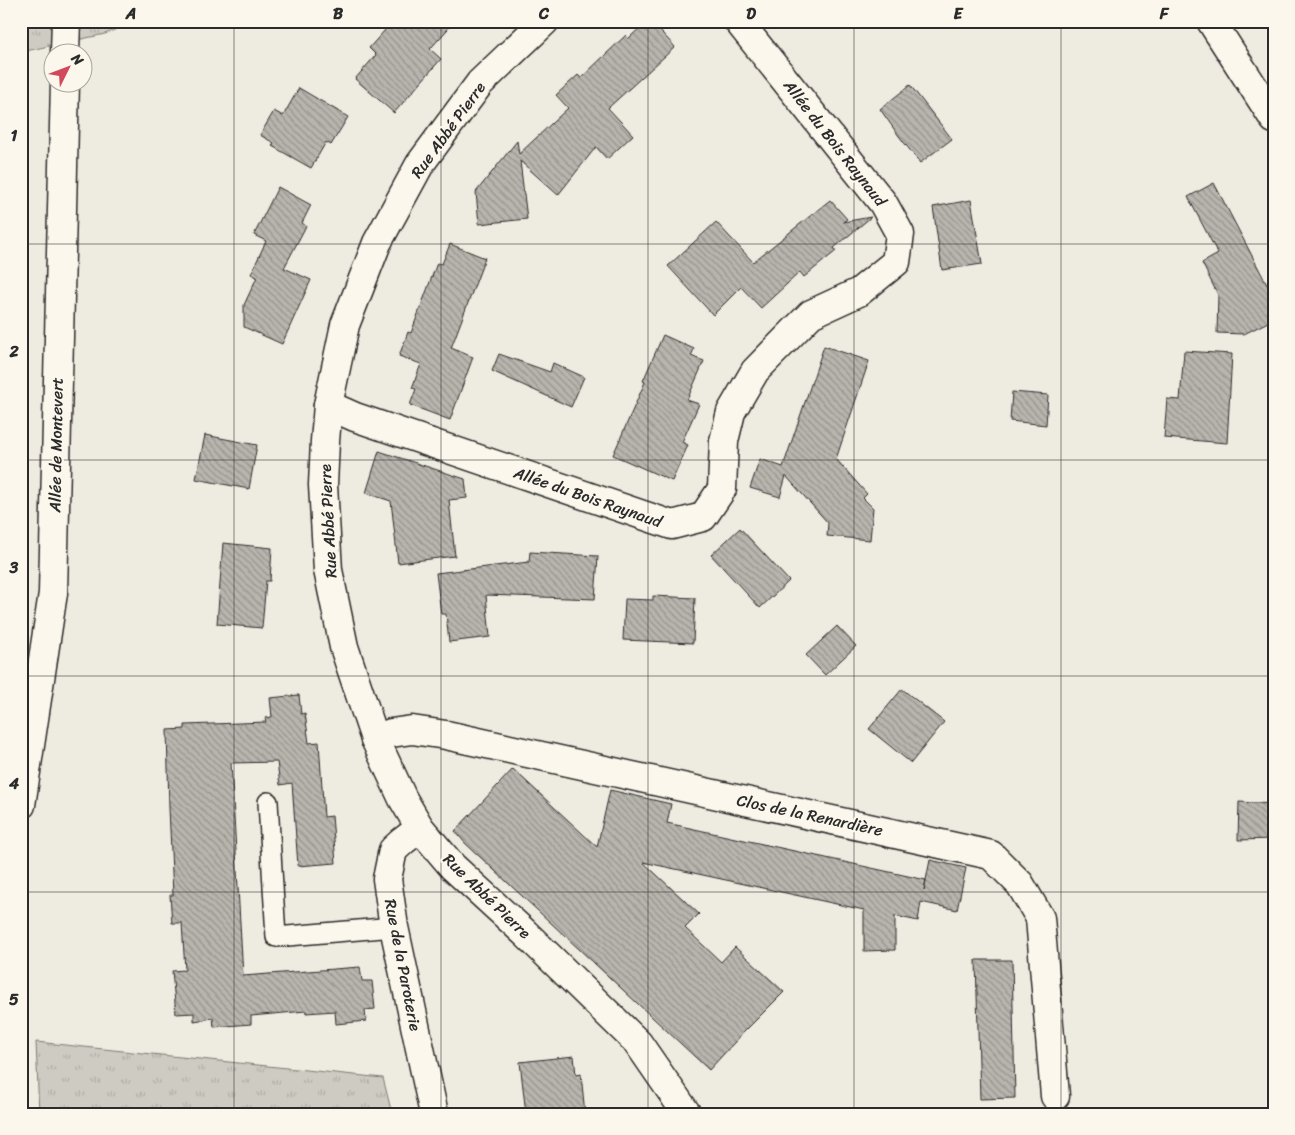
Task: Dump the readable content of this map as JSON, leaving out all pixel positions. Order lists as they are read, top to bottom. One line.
{"streets":{"street":["Rue Abbé Pierre","Allée du Bois Raynaud","Allée de Montevert","Clos de la Renardière","Rue de la Paroterie"]},"crossings":[["Rue Abbé Pierre","Allée du Bois Raynaud"],["Rue Abbé Pierre","Clos de la Renardière"],["Rue Abbé Pierre","Rue de la Paroterie"]],"north":"top right","grid":{"columns":["A","B","C","D","E","F"],"rows":["1","2","3","4","5"]}}
